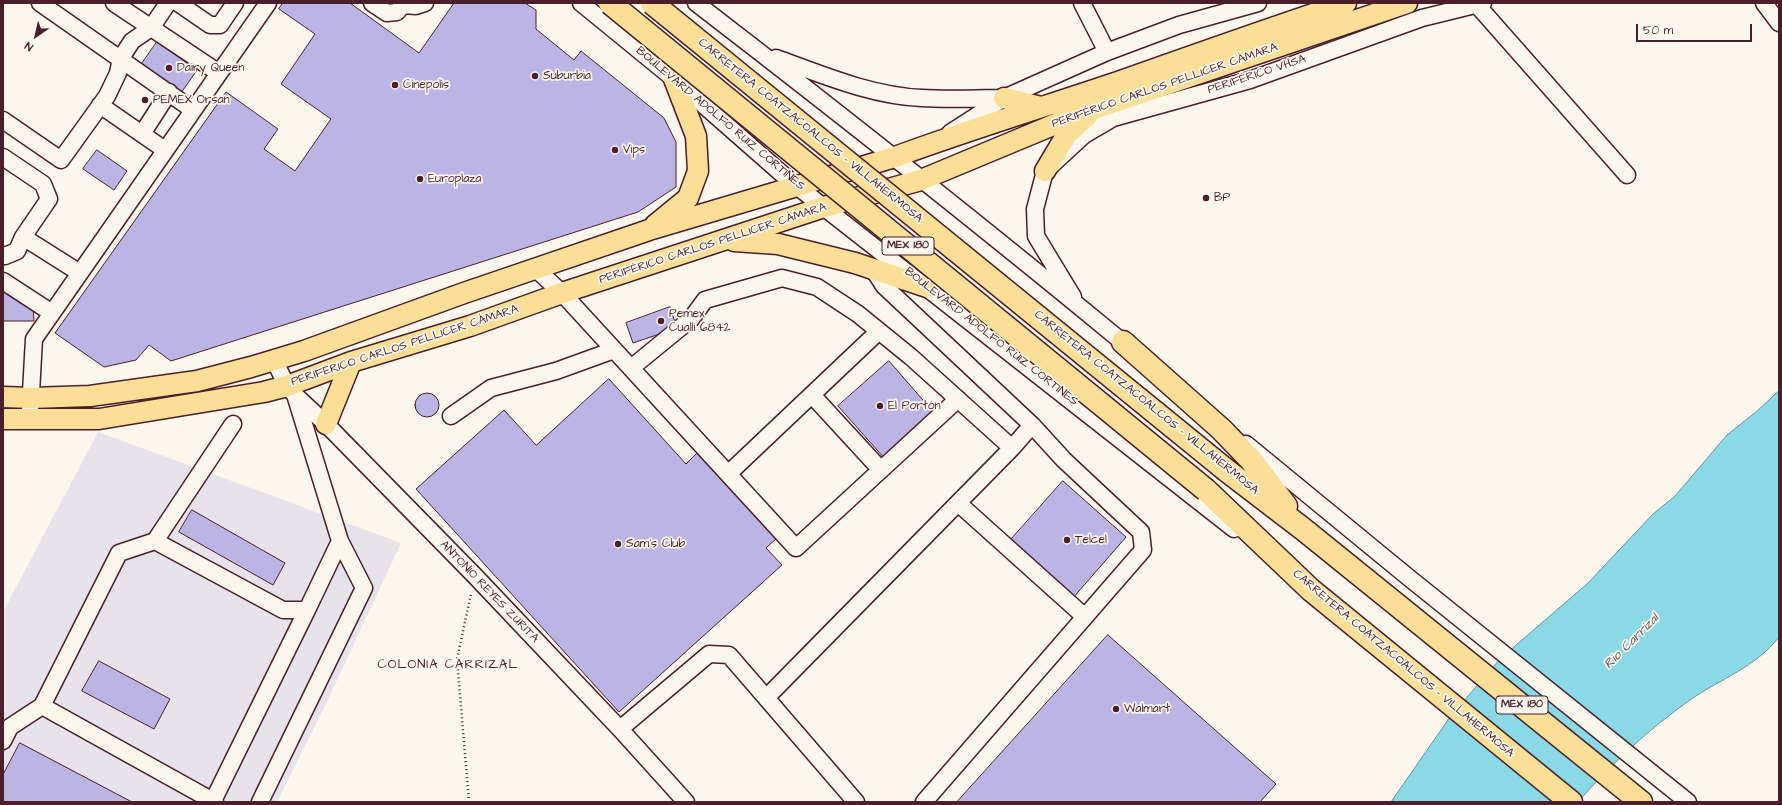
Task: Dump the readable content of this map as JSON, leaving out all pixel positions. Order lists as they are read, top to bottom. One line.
{"streets":{"highway":["CARRETERA COATZACOALCOS - VILLAHERMOSA","MEX 180"],"main road":["PERIFÉRICO CARLOS PELLICER CÁMARA"],"street":["PERIFÉRICO VHSA","BOULEVARD ADOLFO RUIZ CORTINES","ANTONIO REYES ZURITA"]},"crossings":[["PERIFÉRICO CARLOS PELLICER CÁMARA","BOULEVARD ADOLFO RUIZ CORTINES"],["PERIFÉRICO CARLOS PELLICER CÁMARA","ANTONIO REYES ZURITA"],["BOULEVARD ADOLFO RUIZ CORTINES","CARRETERA COATZACOALCOS - VILLAHERMOSA"]],"districts":["COLONIA CARRIZAL"],"water":["Rio Carrizal"],"places":["Dairy Queen","Suburbia","Cinepolis","PEMEX Orsan","Vips","Europlaza","BP","Pemex Cualli 6842","El Portón","Telcel","Sam's Club","Walmart"],"scale_bar":"50 m","north":"bottom left"}
